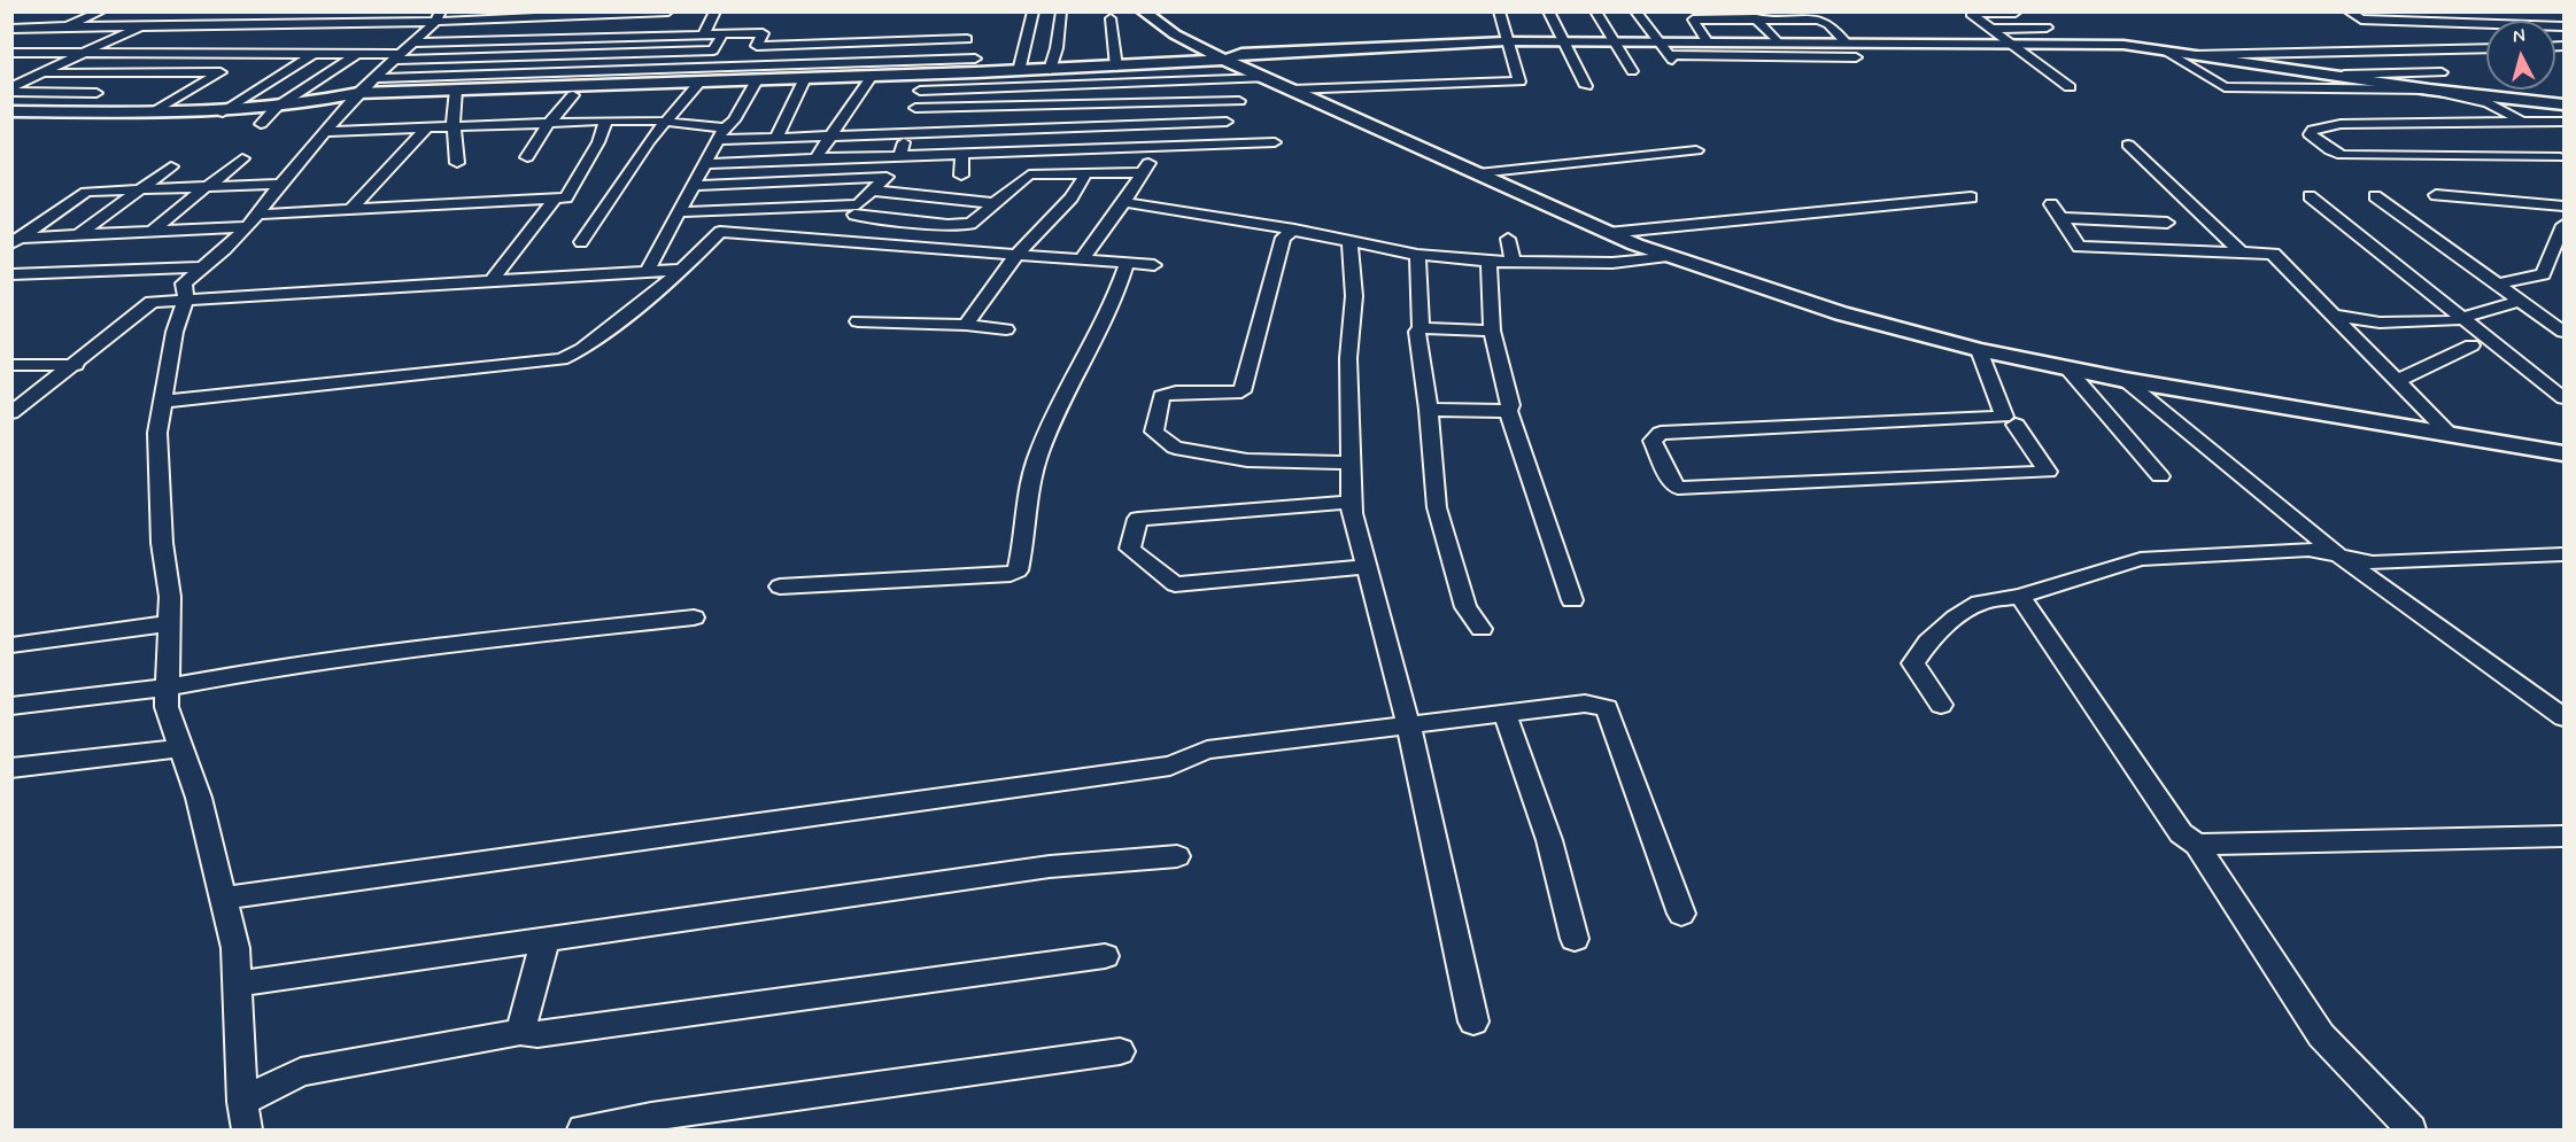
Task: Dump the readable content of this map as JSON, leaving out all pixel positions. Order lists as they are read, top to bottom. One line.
{"north":"top"}
